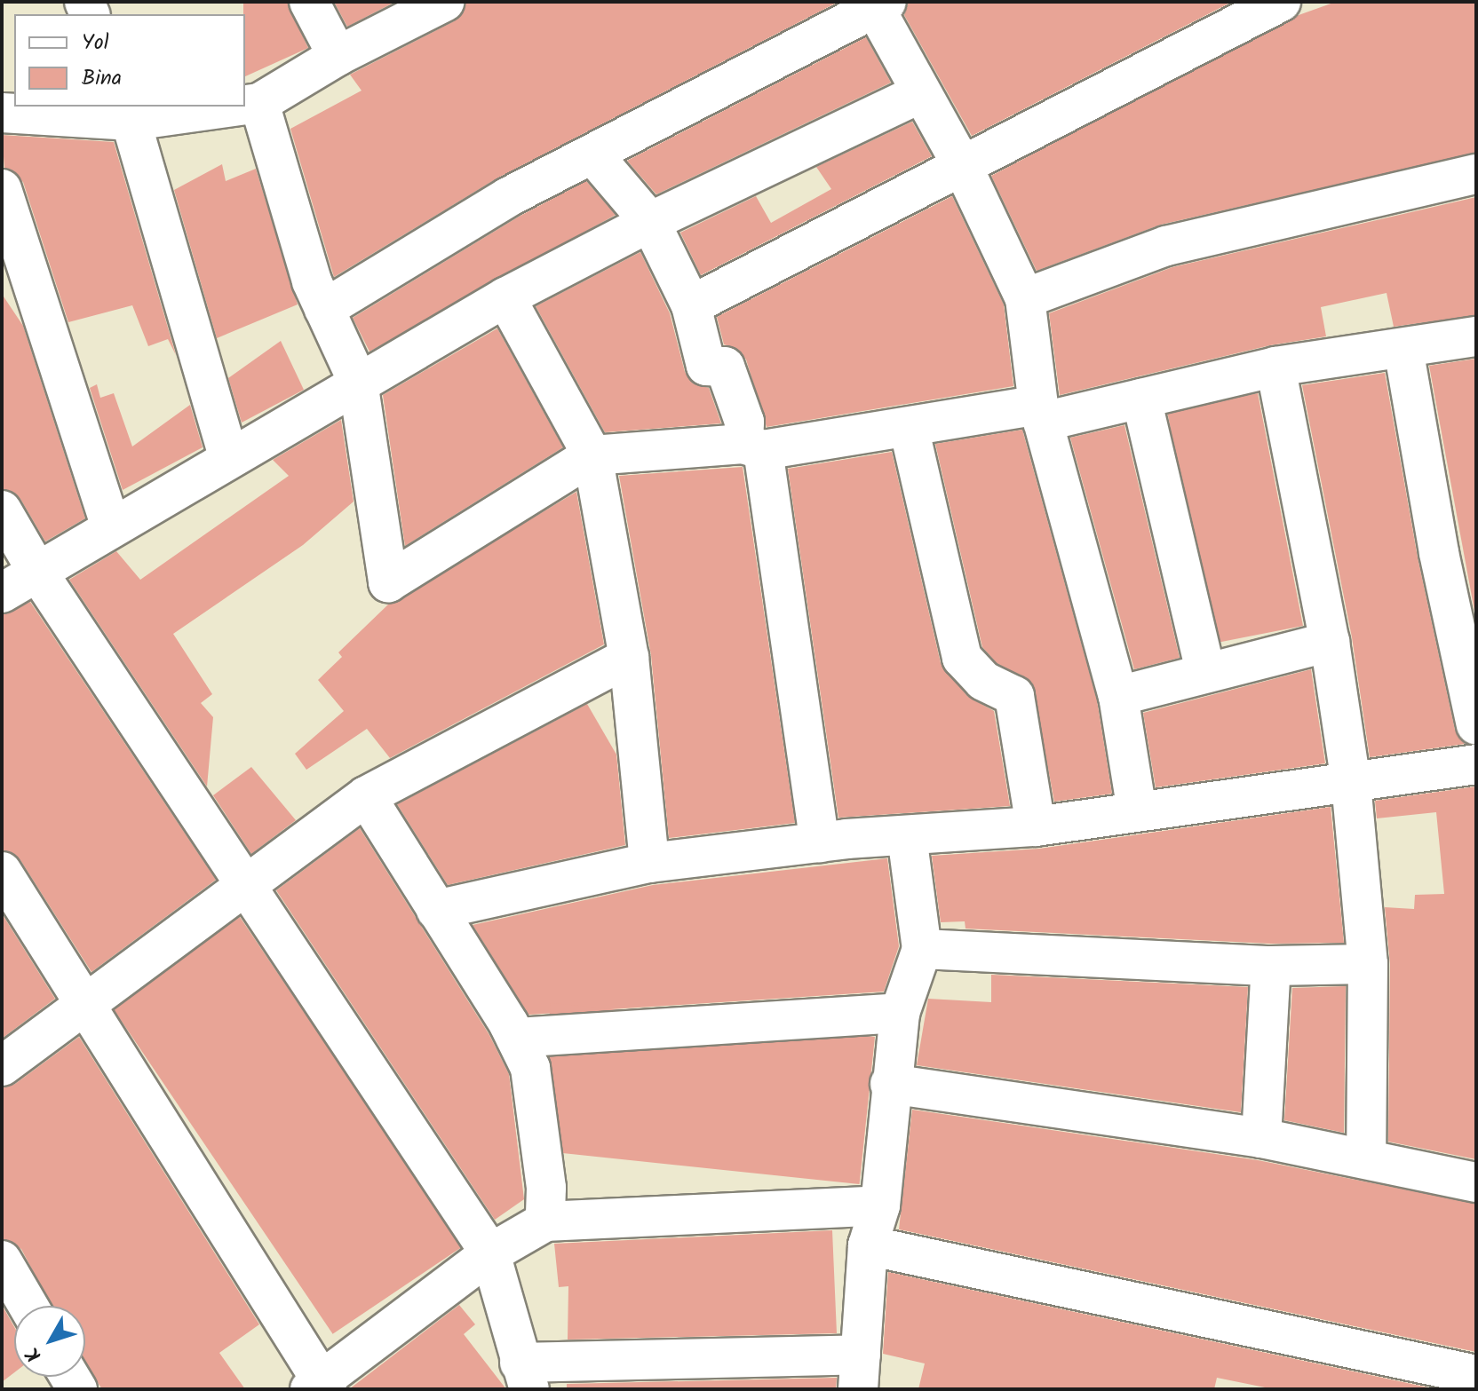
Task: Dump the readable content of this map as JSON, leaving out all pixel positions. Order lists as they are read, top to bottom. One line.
{"legend":["Yol","Bina"],"north":"bottom left"}
